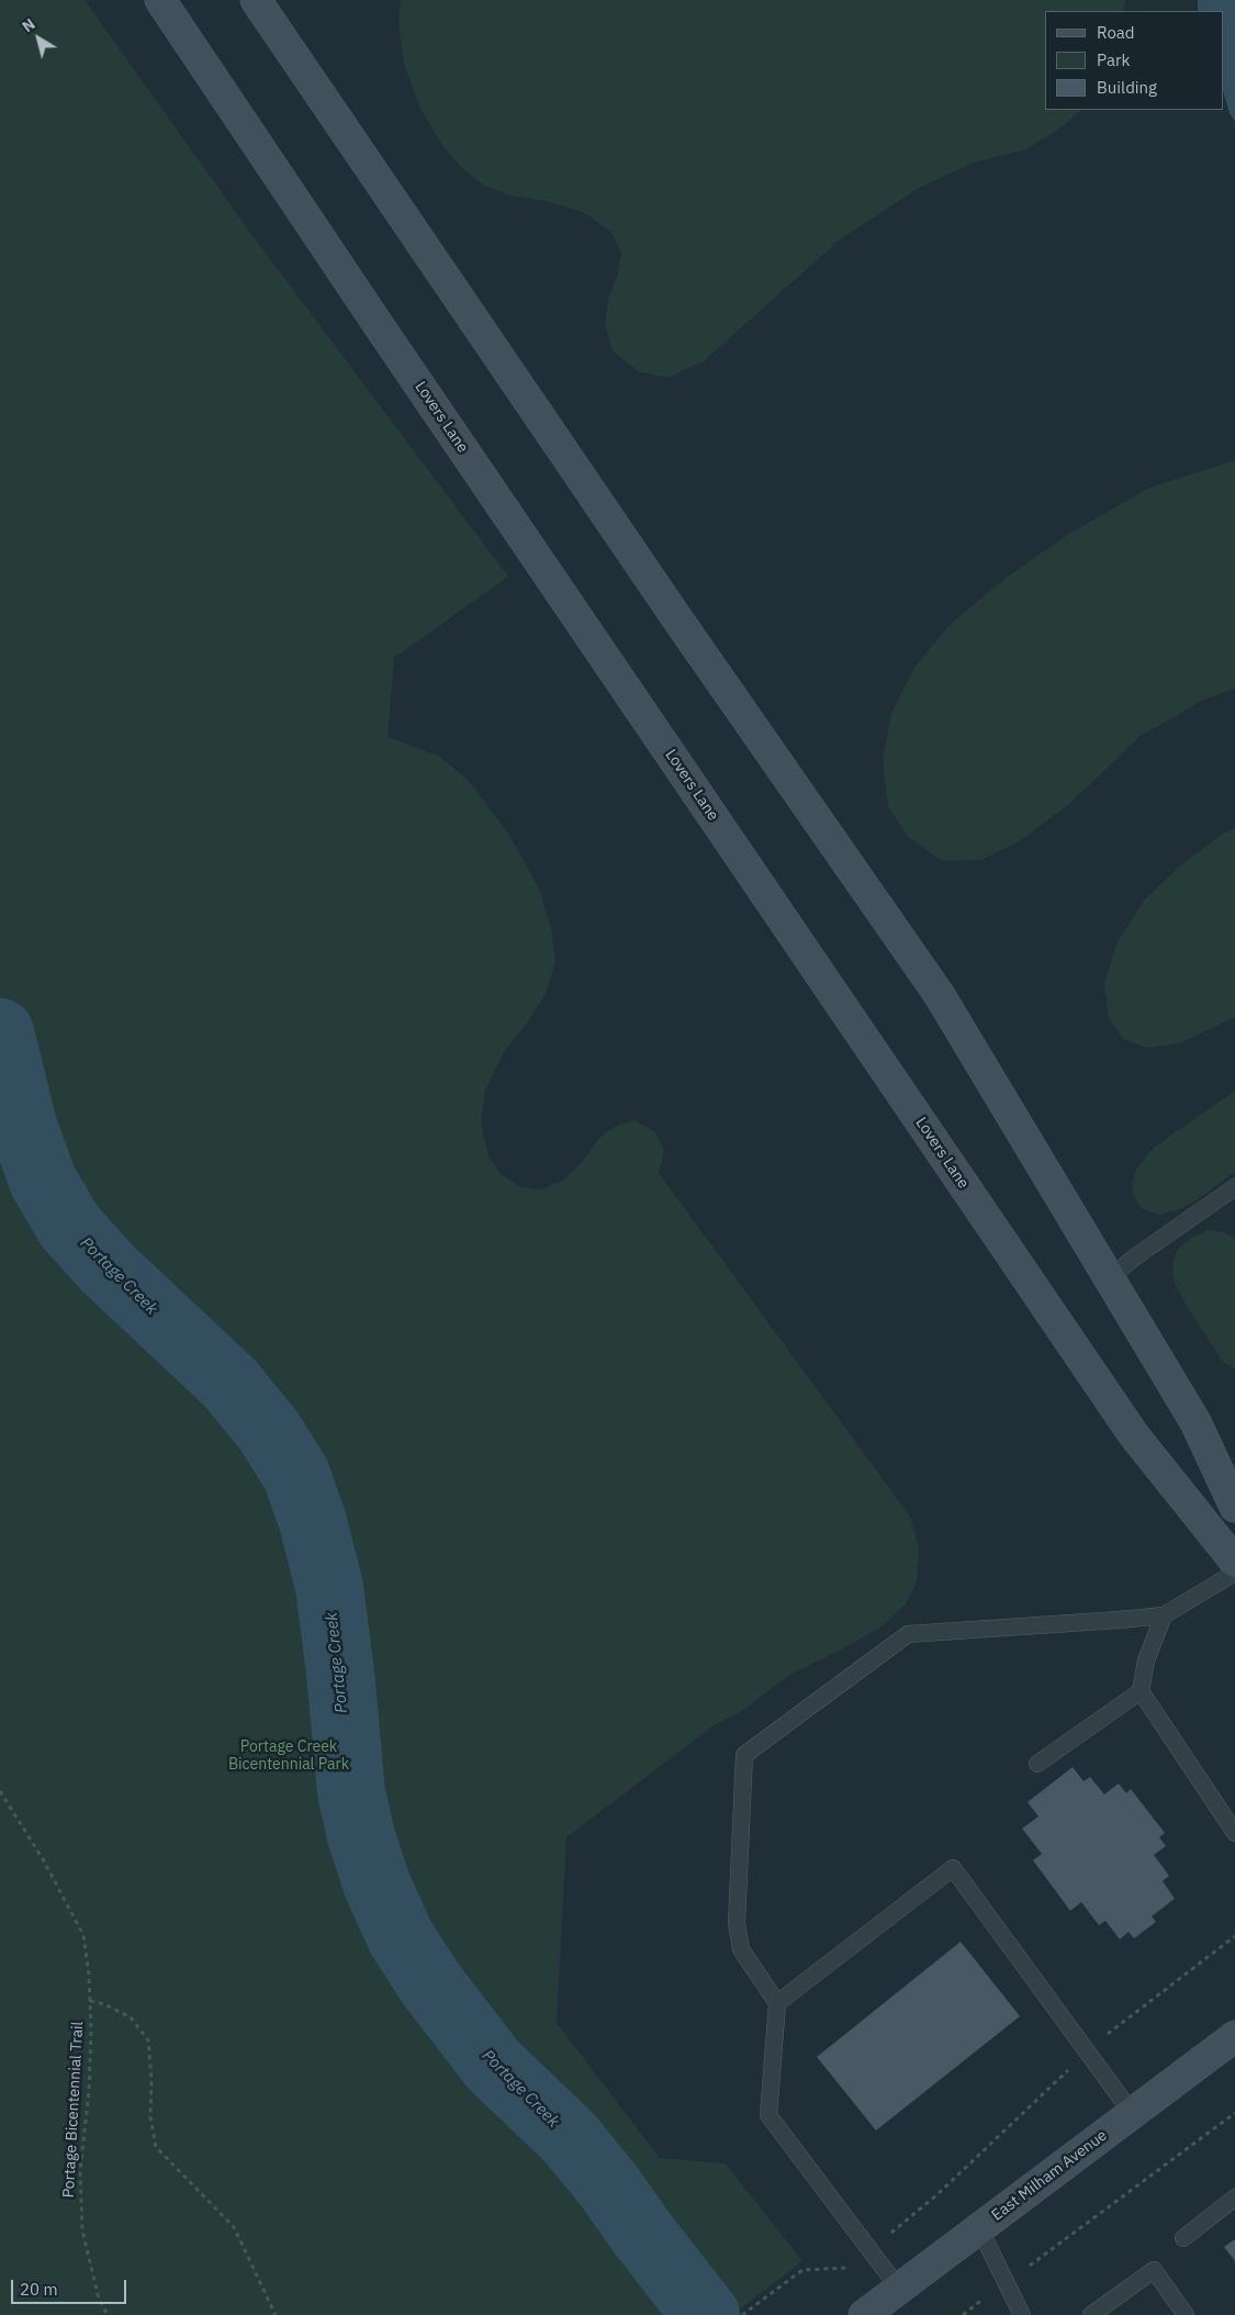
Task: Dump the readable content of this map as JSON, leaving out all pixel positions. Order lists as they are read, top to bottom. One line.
{"streets":{"street":["Lovers Lane","East Milham Avenue"],"path":["Portage Bicentennial Trail"]},"water":["Portage Creek"],"parks":["Portage Creek Bicentennial Park"],"legend":["Road","Park","Building"],"scale_bar":"20 m","north":"top left"}
